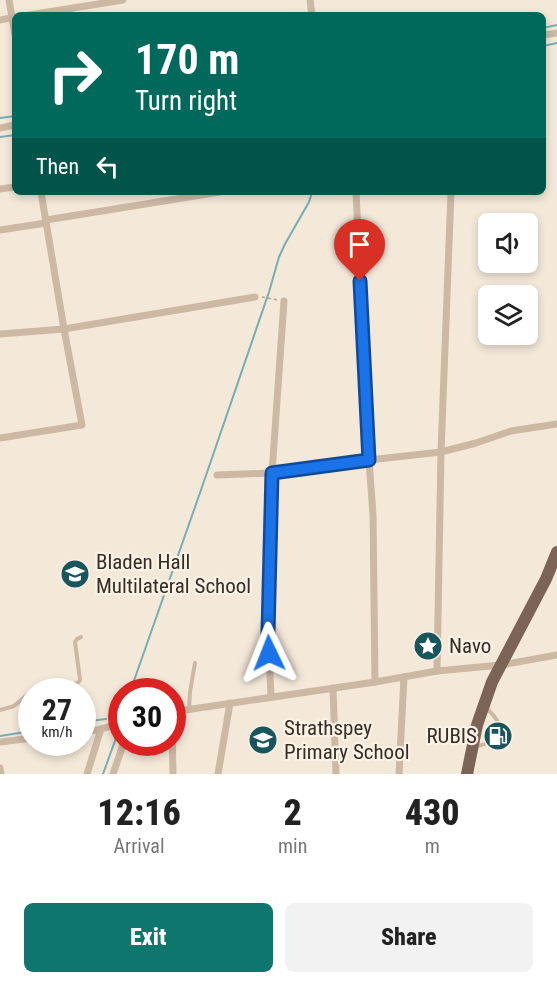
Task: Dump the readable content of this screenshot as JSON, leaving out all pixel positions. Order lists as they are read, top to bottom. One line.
{"places":{"school or university":["Bladen Hall Multilateral School","Strathspey Primary School"],"place":["Navo"],"fuel station":["RUBIS"]},"page":{"turn":["170 m","Turn right"],"then":"Then","speed":"27 km/h","limit":"30","eta":["12:16","Arrival","2","min","430","m"],"buttons":["Exit","Share"]}}
